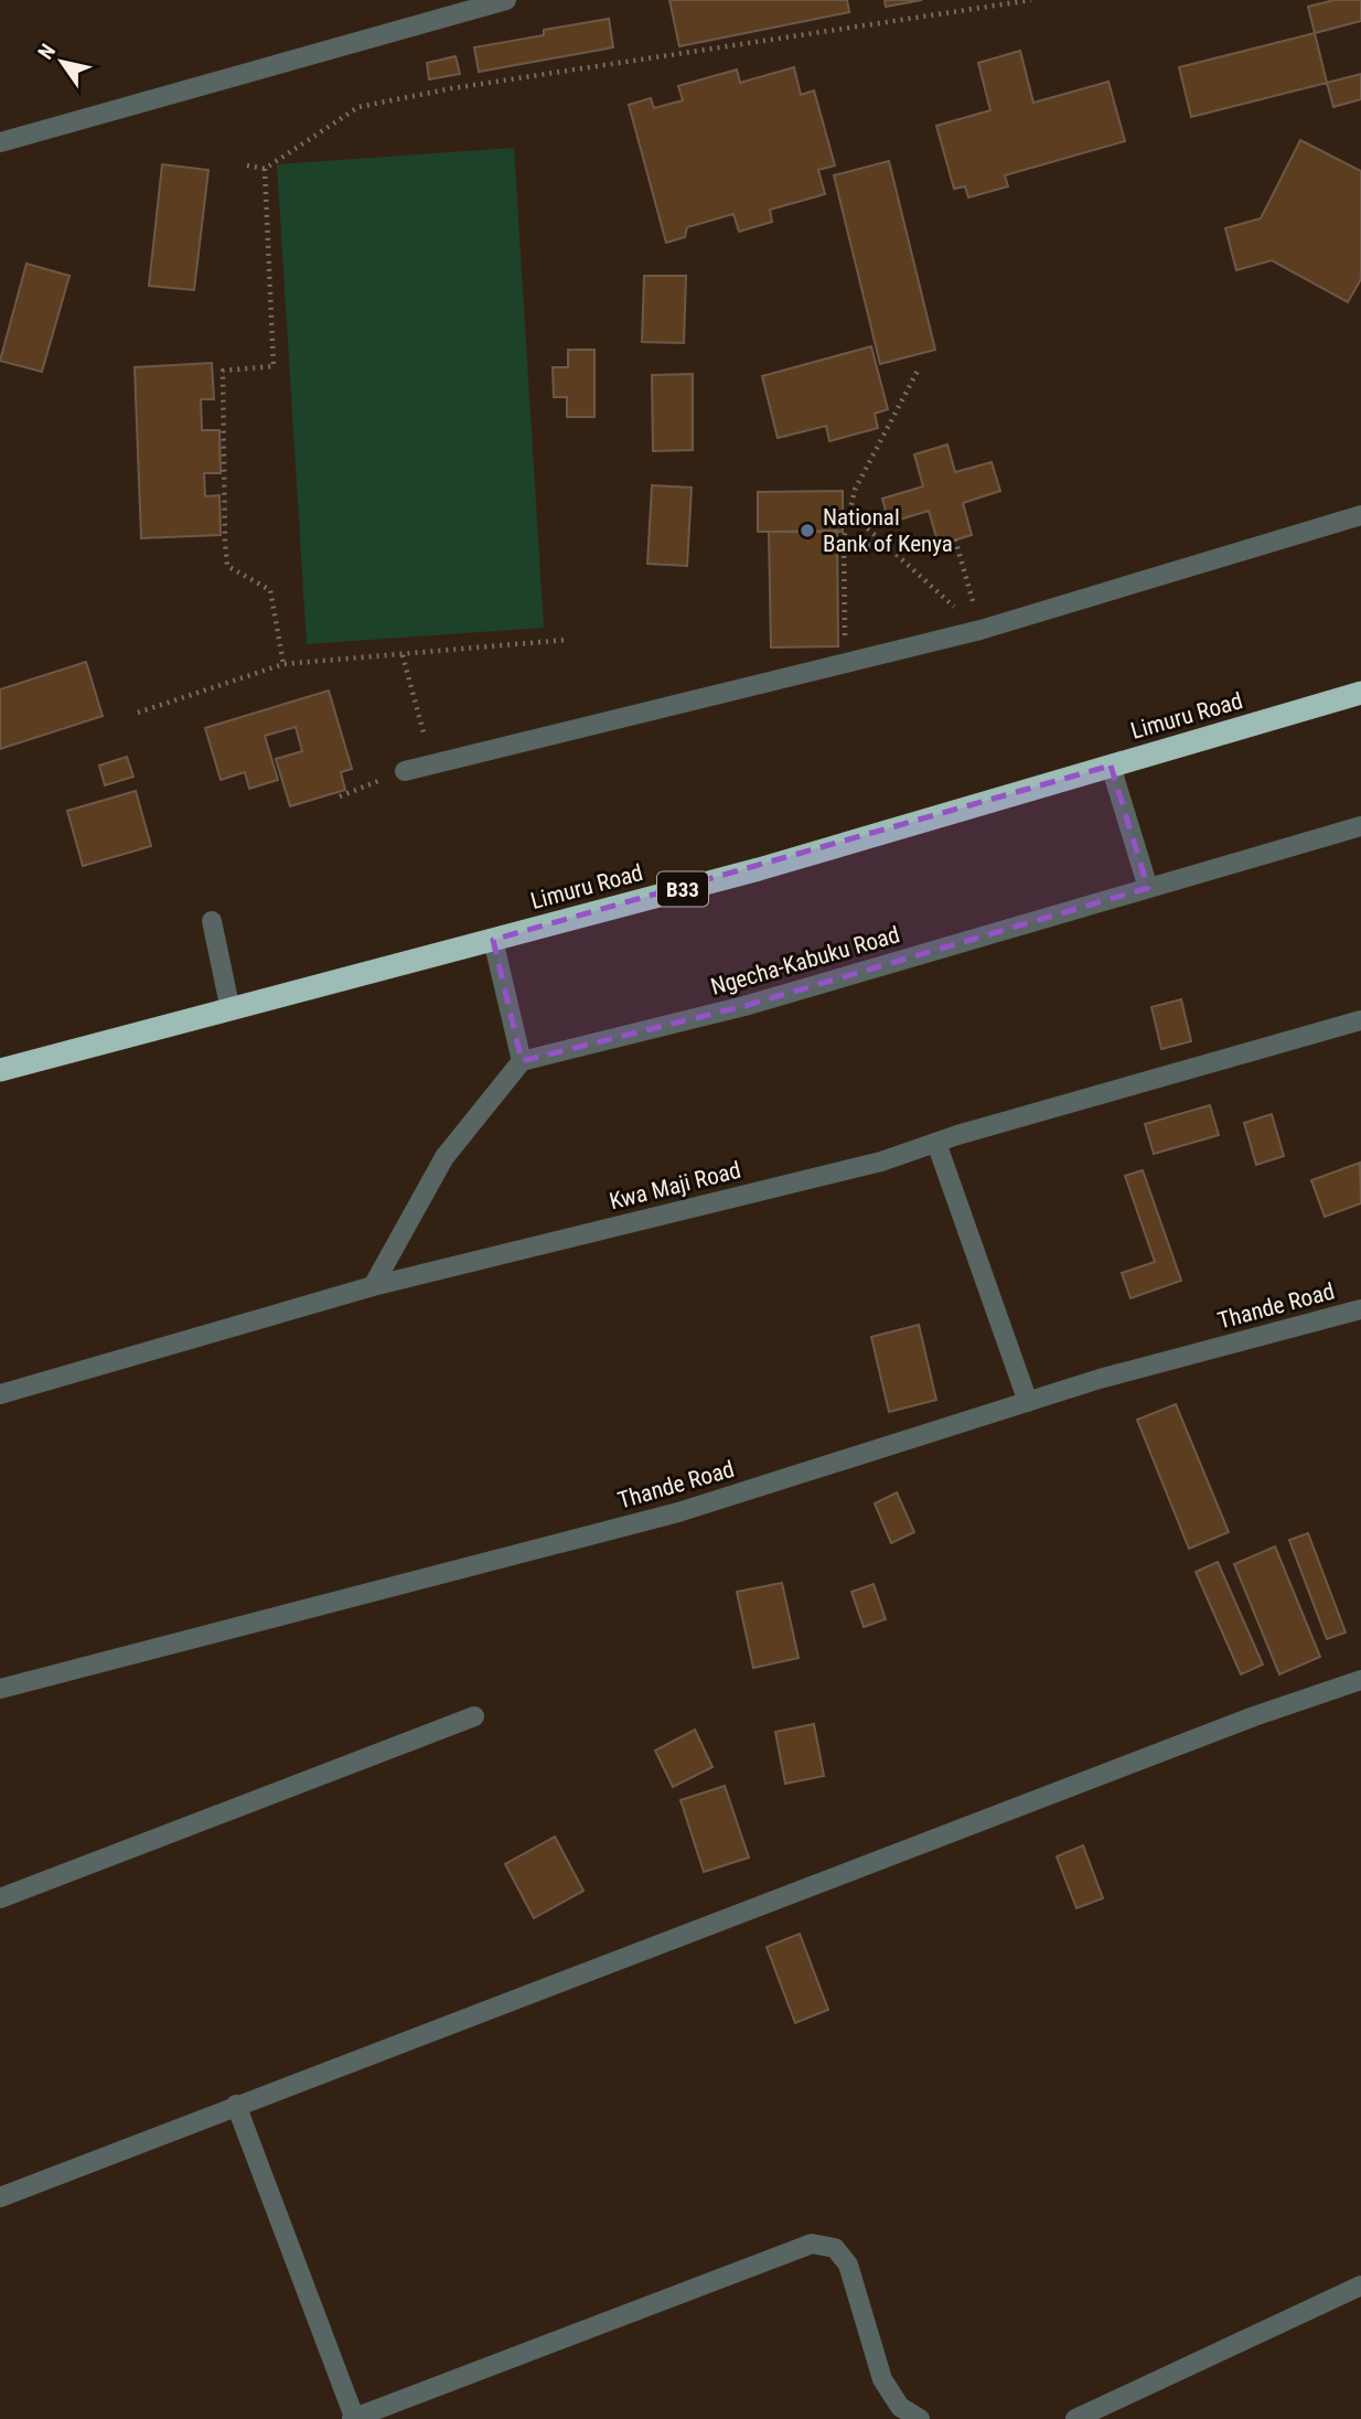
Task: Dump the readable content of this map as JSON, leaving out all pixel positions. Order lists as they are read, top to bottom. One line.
{"streets":{"highway":["Limuru Road","B33"],"street":["Ngecha-Kabuku Road","Kwa Maji Road","Thande Road"]},"places":["National Bank of Kenya"],"north":"top left"}
